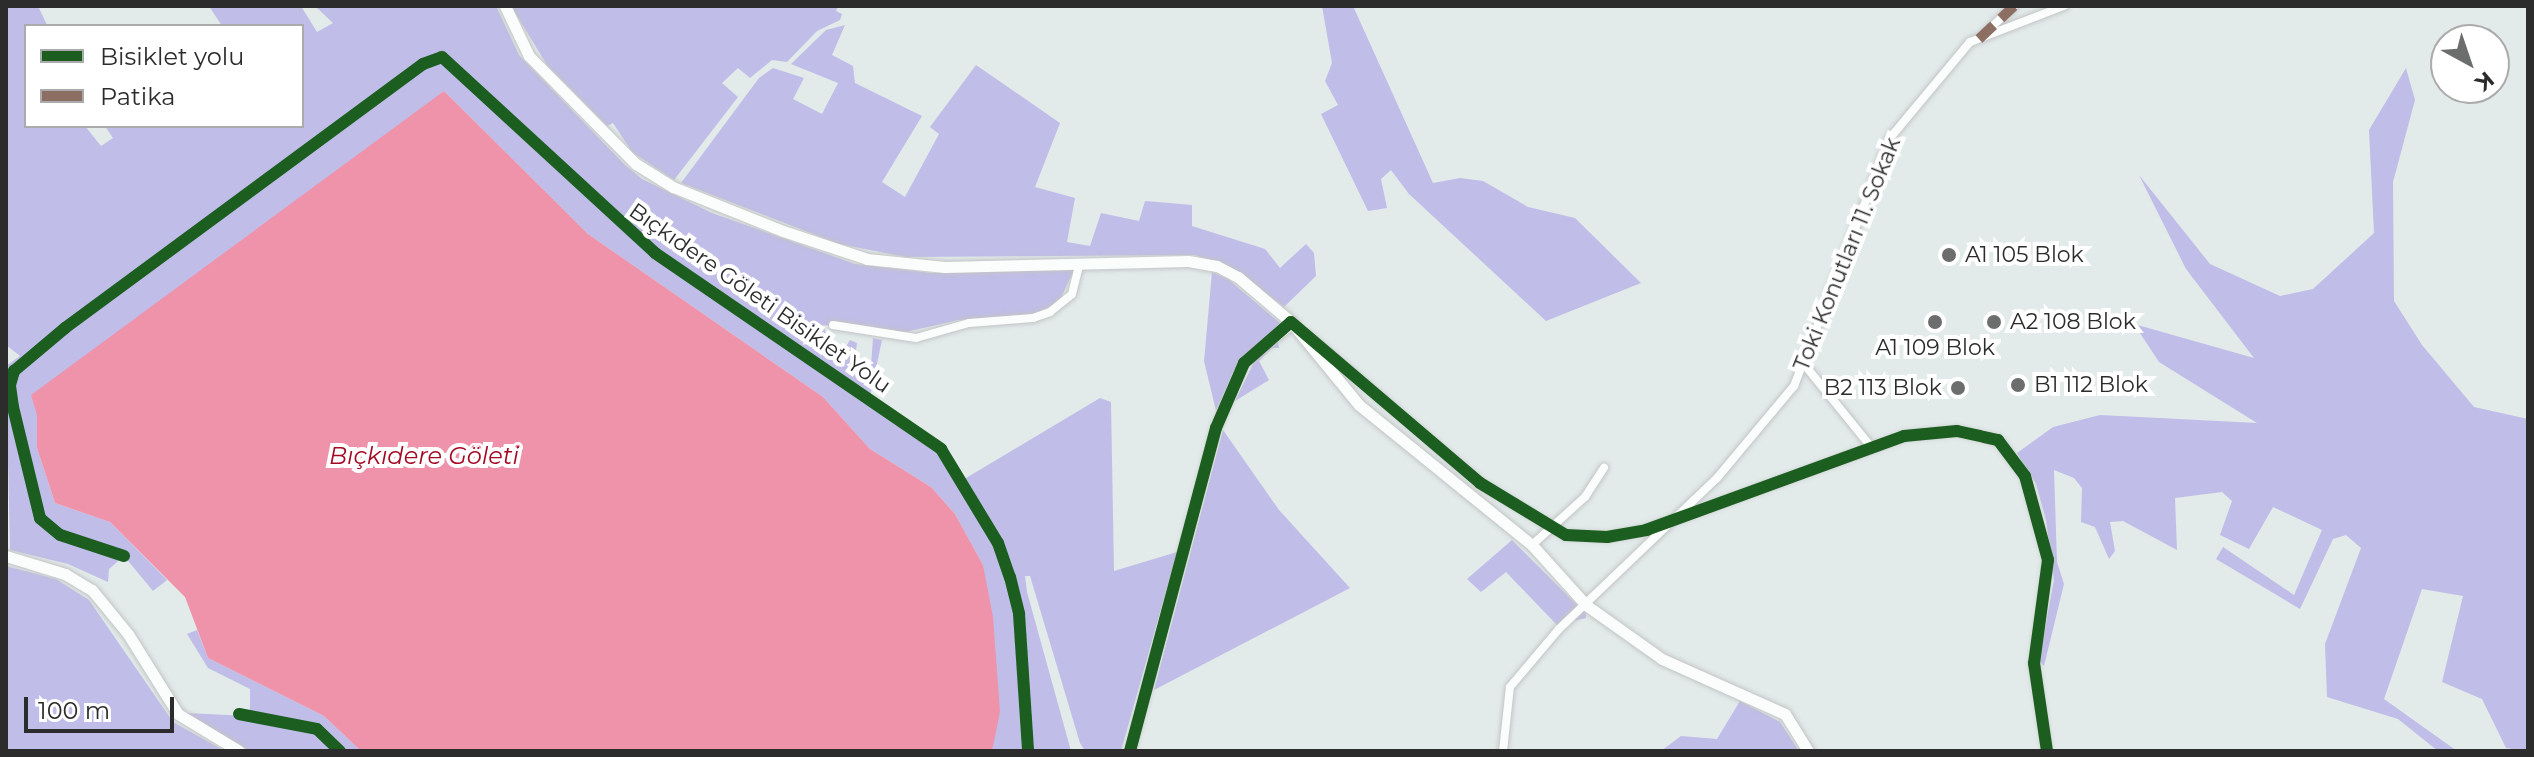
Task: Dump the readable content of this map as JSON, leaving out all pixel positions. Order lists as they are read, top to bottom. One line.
{"streets":{"street":["Toki Konutları 11. Sokak"],"cycle path":["Bıçkıdere Göleti Bisiklet Yolu"]},"water":["Bıçkıdere Göleti"],"places":["A1 105 Blok","A1 109 Blok","A2 108 Blok","B1 112 Blok","B2 113 Blok"],"legend":["Bisiklet yolu","Patika"],"scale_bar":"100 m","north":"bottom right"}
